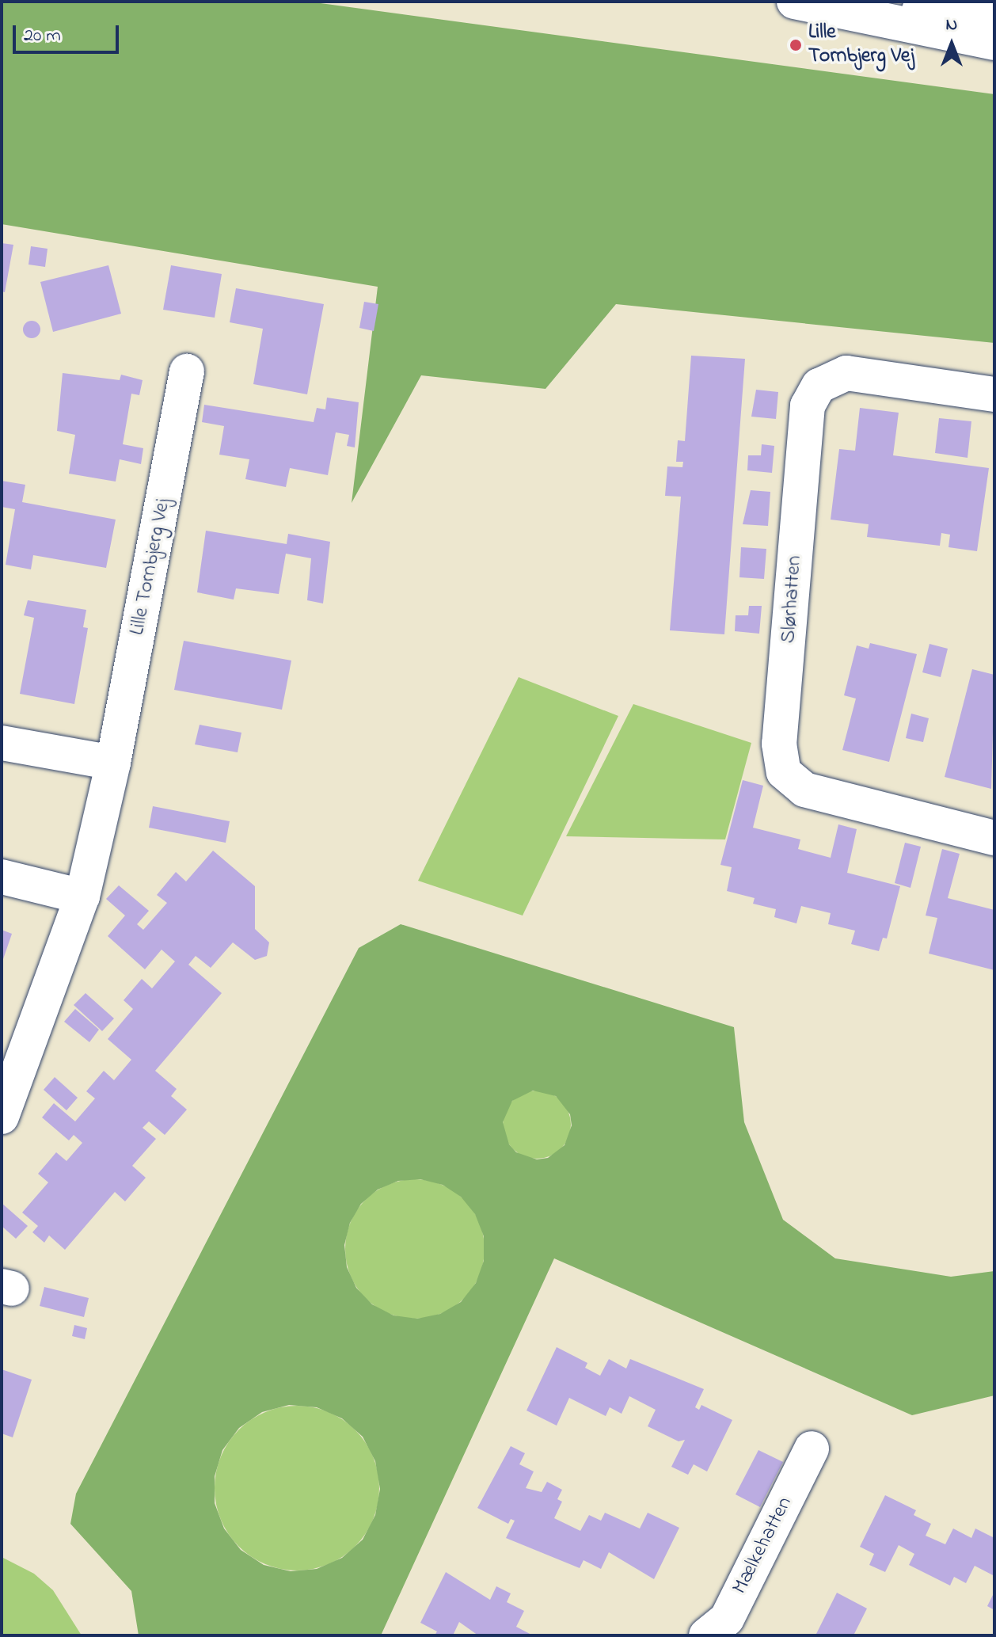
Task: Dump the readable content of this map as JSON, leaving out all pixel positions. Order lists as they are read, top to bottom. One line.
{"streets":{"street":["Lille Tornbjerg Vej","Slørhatten","Mælkehatten"]},"places":["Lille Tornbjerg Vej"],"scale_bar":"20 m","north":"top"}
